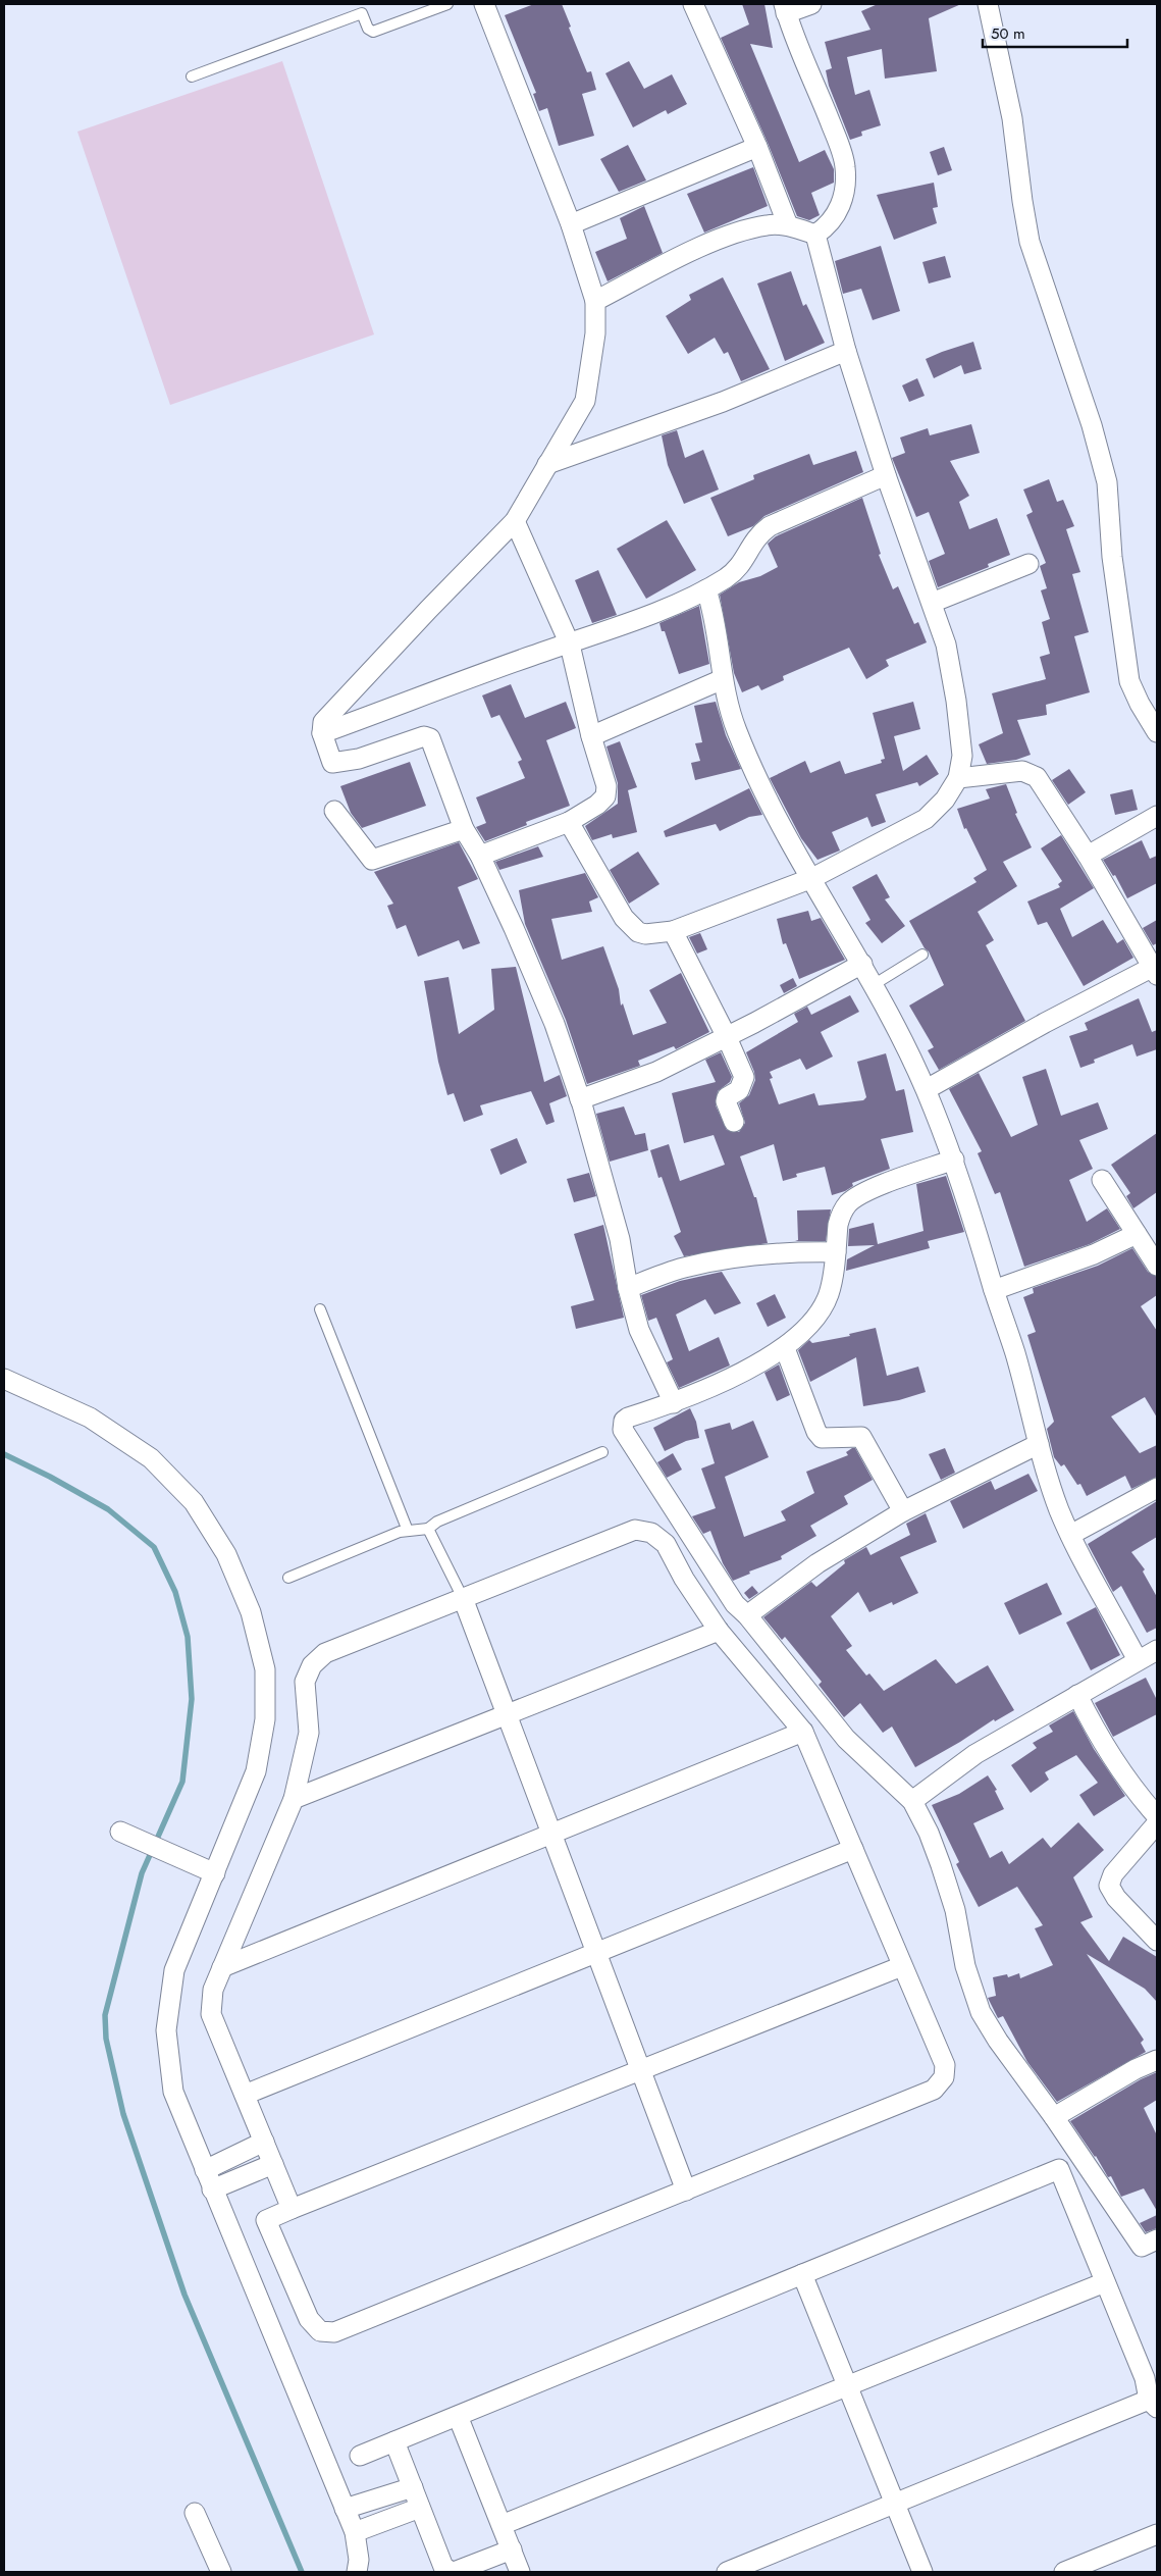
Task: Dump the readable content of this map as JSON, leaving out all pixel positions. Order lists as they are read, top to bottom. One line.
{"scale_bar":"50 m"}
